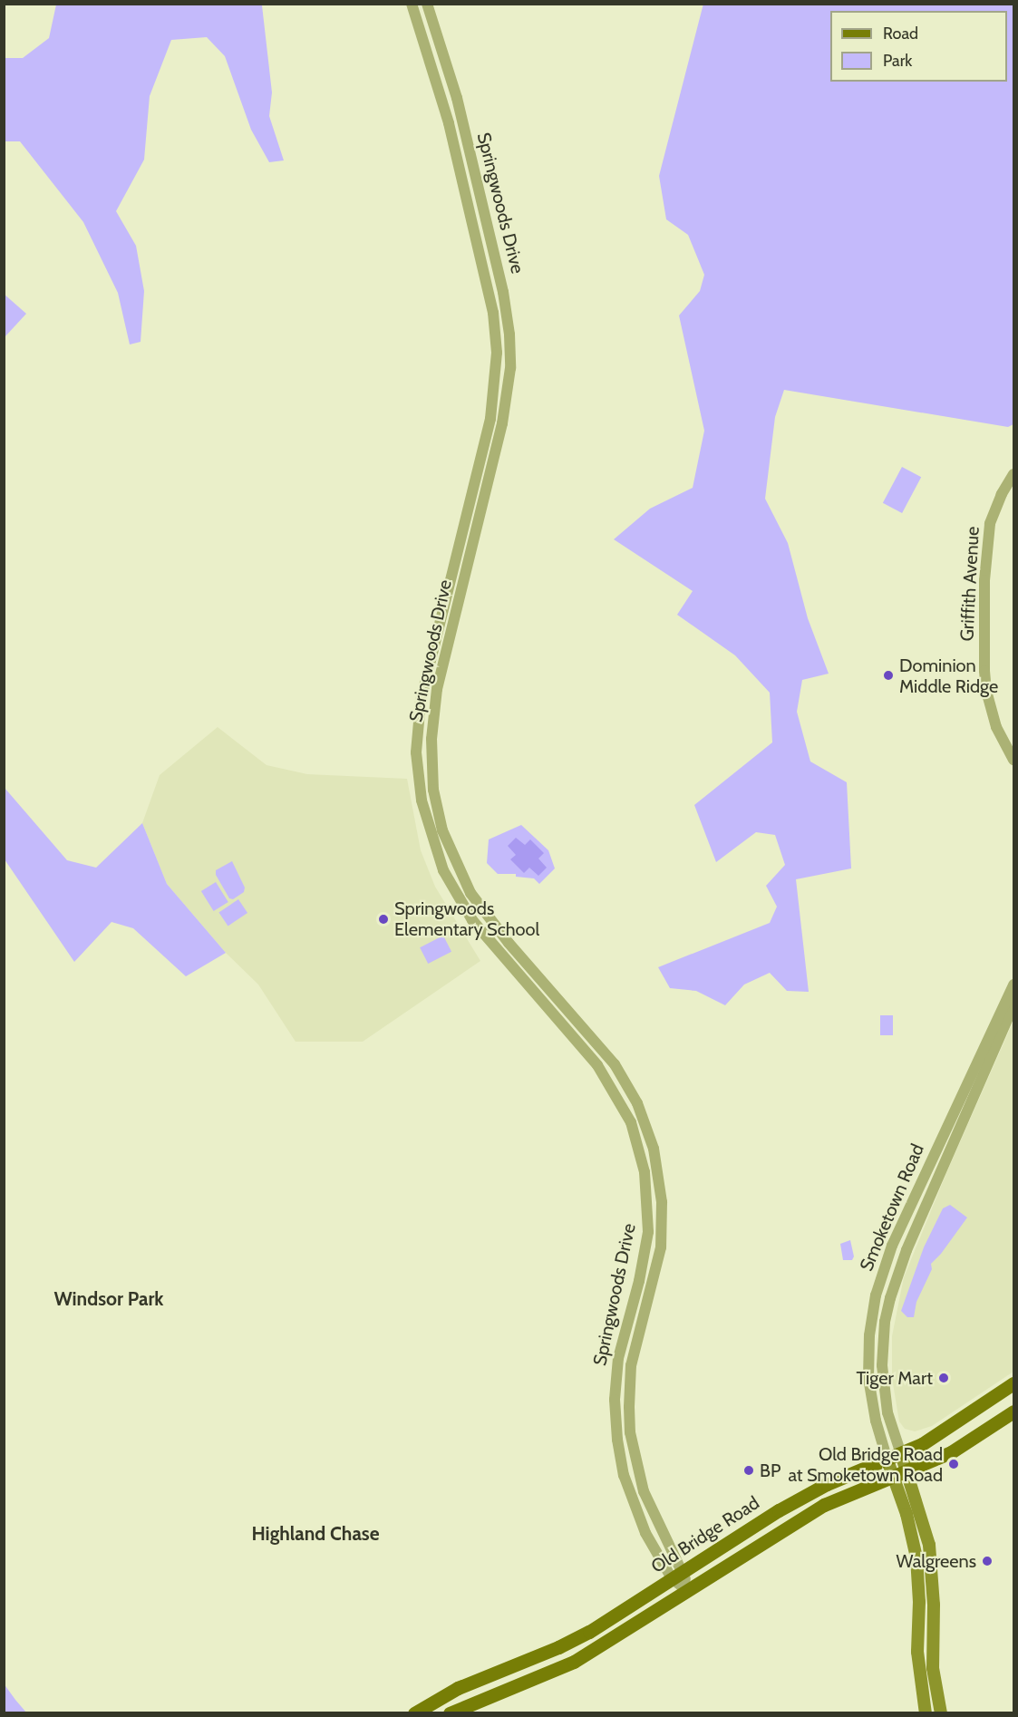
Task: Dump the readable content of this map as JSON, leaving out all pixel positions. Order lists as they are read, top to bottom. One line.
{"streets":{"main road":["Smoketown Road","Old Bridge Road"],"street":["Springwoods Drive","Griffith Avenue"]},"crossings":[["Springwoods Drive","Old Bridge Road"],["Smoketown Road","Old Bridge Road"]],"districts":["Windsor Park","Highland Chase"],"places":["Dominion Middle Ridge","Springwoods Elementary School","Tiger Mart","Old Bridge Road at Smoketown Road","BP","Walgreens"],"legend":["Road","Park"]}
